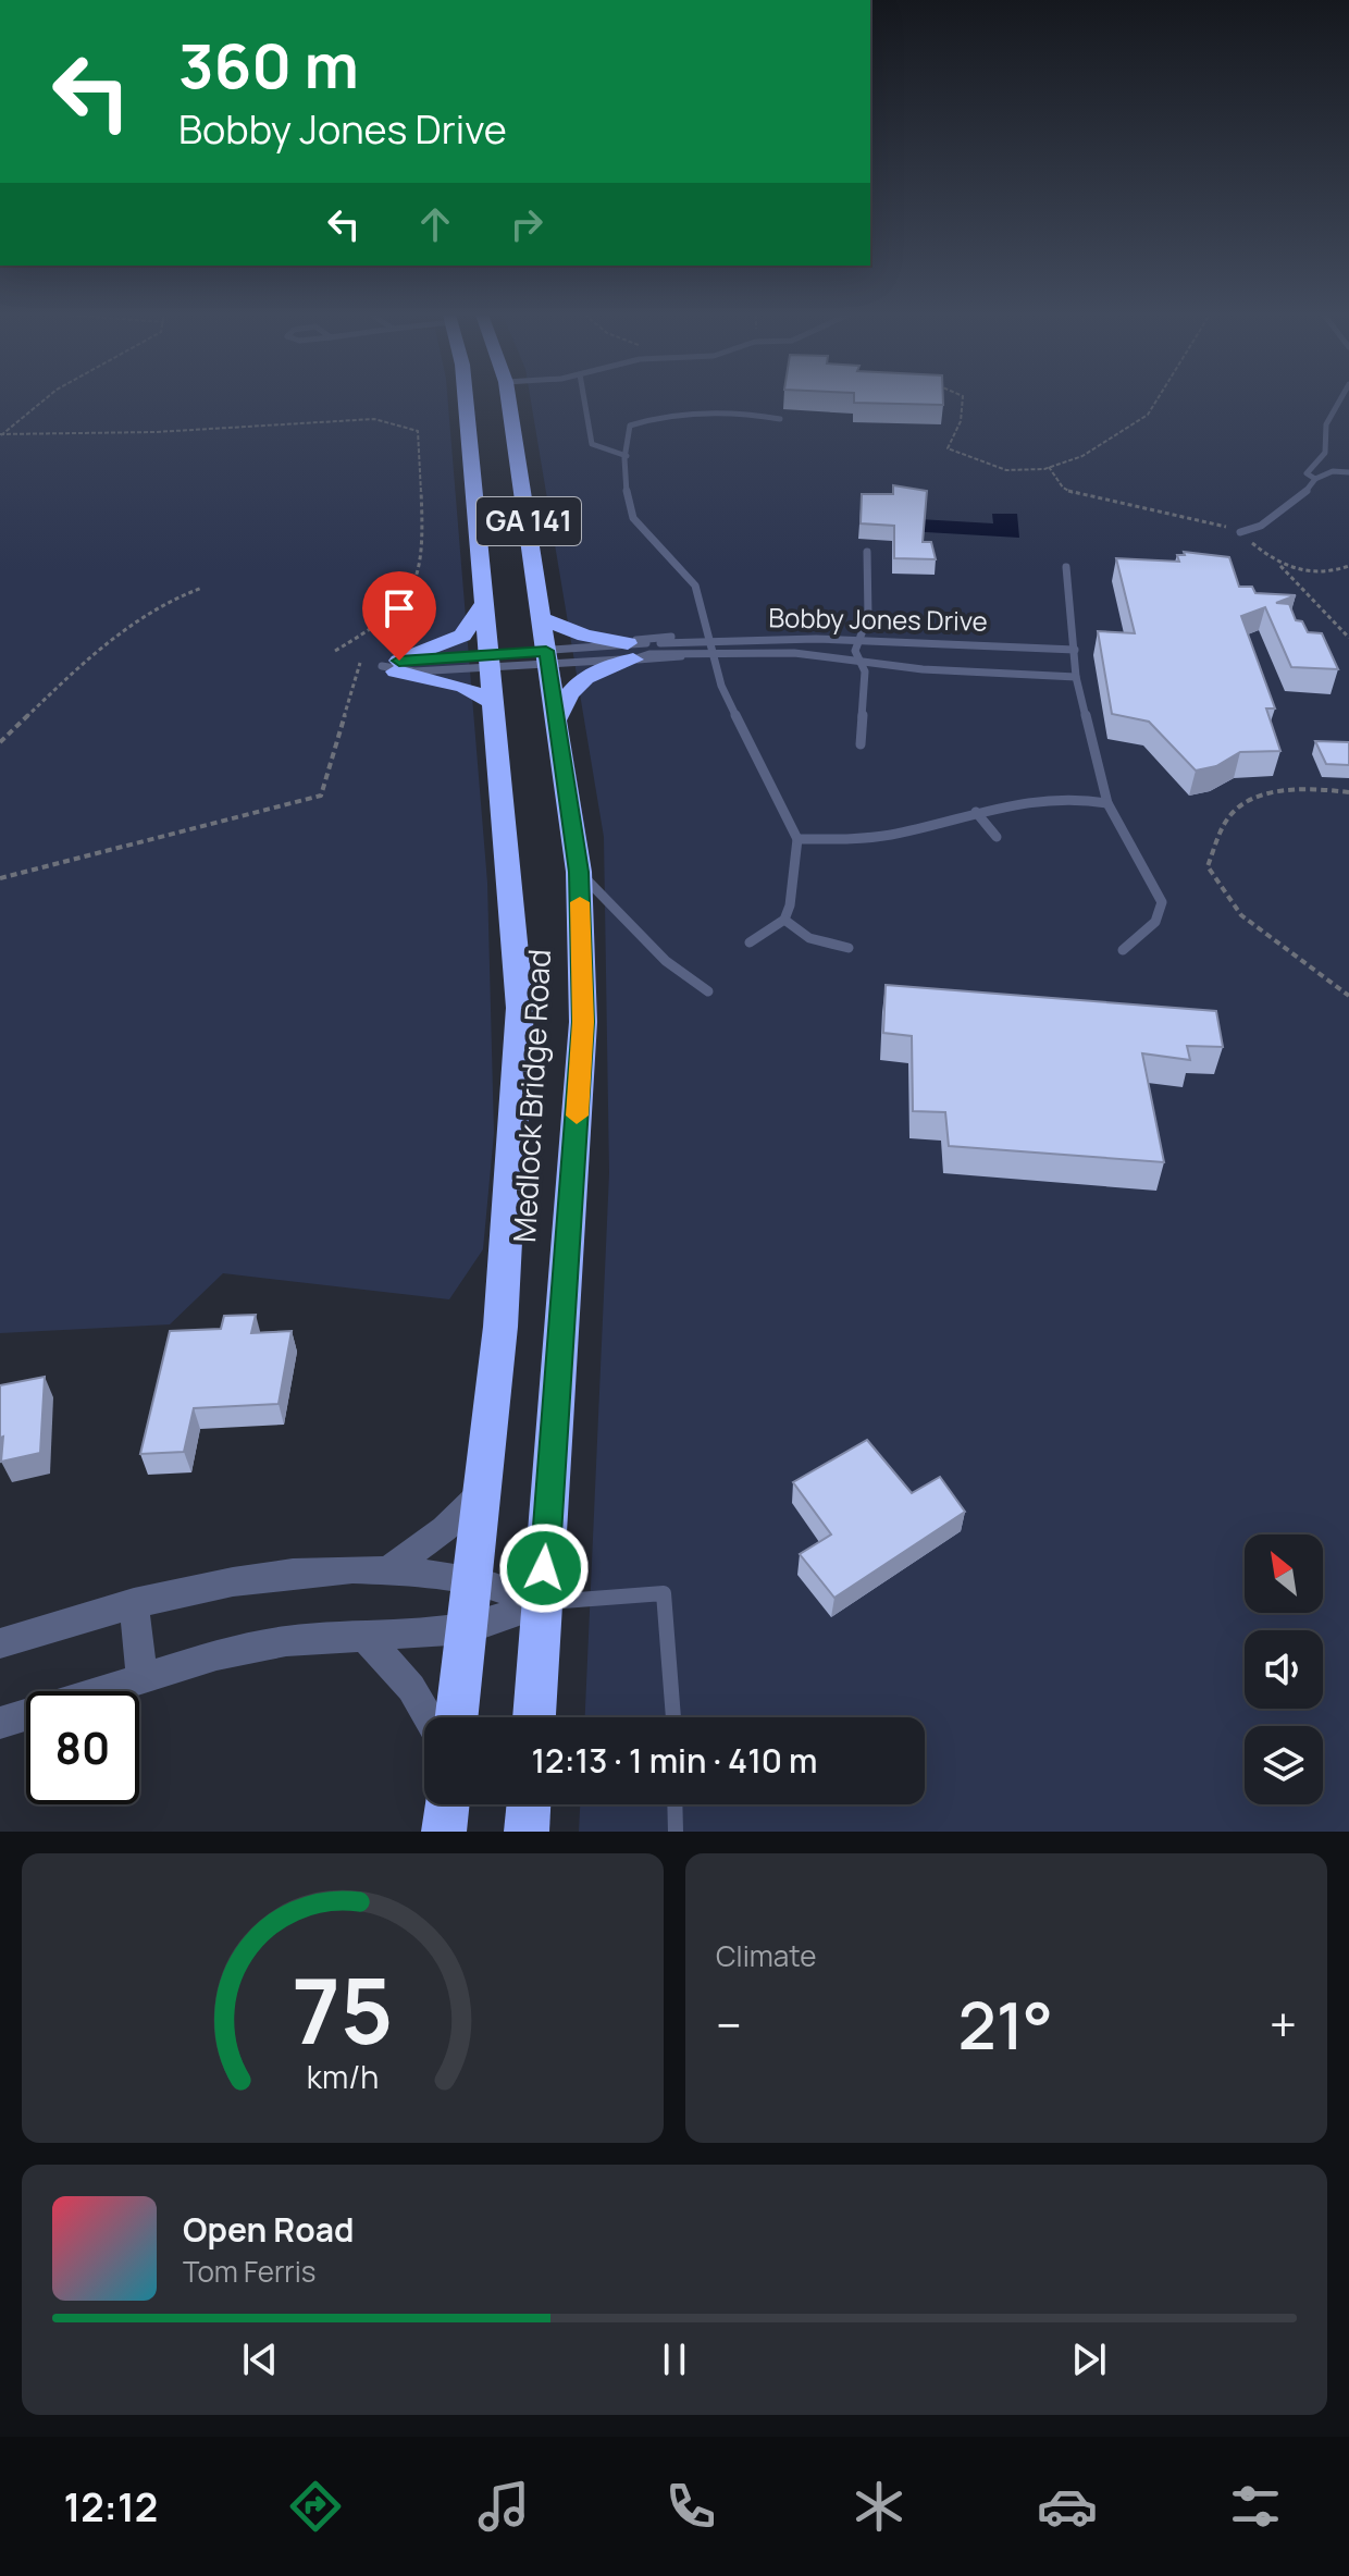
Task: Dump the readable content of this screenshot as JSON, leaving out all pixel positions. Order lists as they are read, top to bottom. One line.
{"streets":{"highway":["GA 141","Medlock Bridge Road"],"lane":["Bobby Jones Drive"]},"crossings":[["Bobby Jones Drive","Medlock Bridge Road"]],"north":"top left","page":{"turn":["360 m","Bobby Jones Drive"],"limit":"80","trip":"12:13 · 1 min · 410 m","tile":"Climate","heat":["−","21°","+"],"song":["Open Road","Tom Ferris"],"tabs":"12:12","gauge":["75","km/h"]}}
